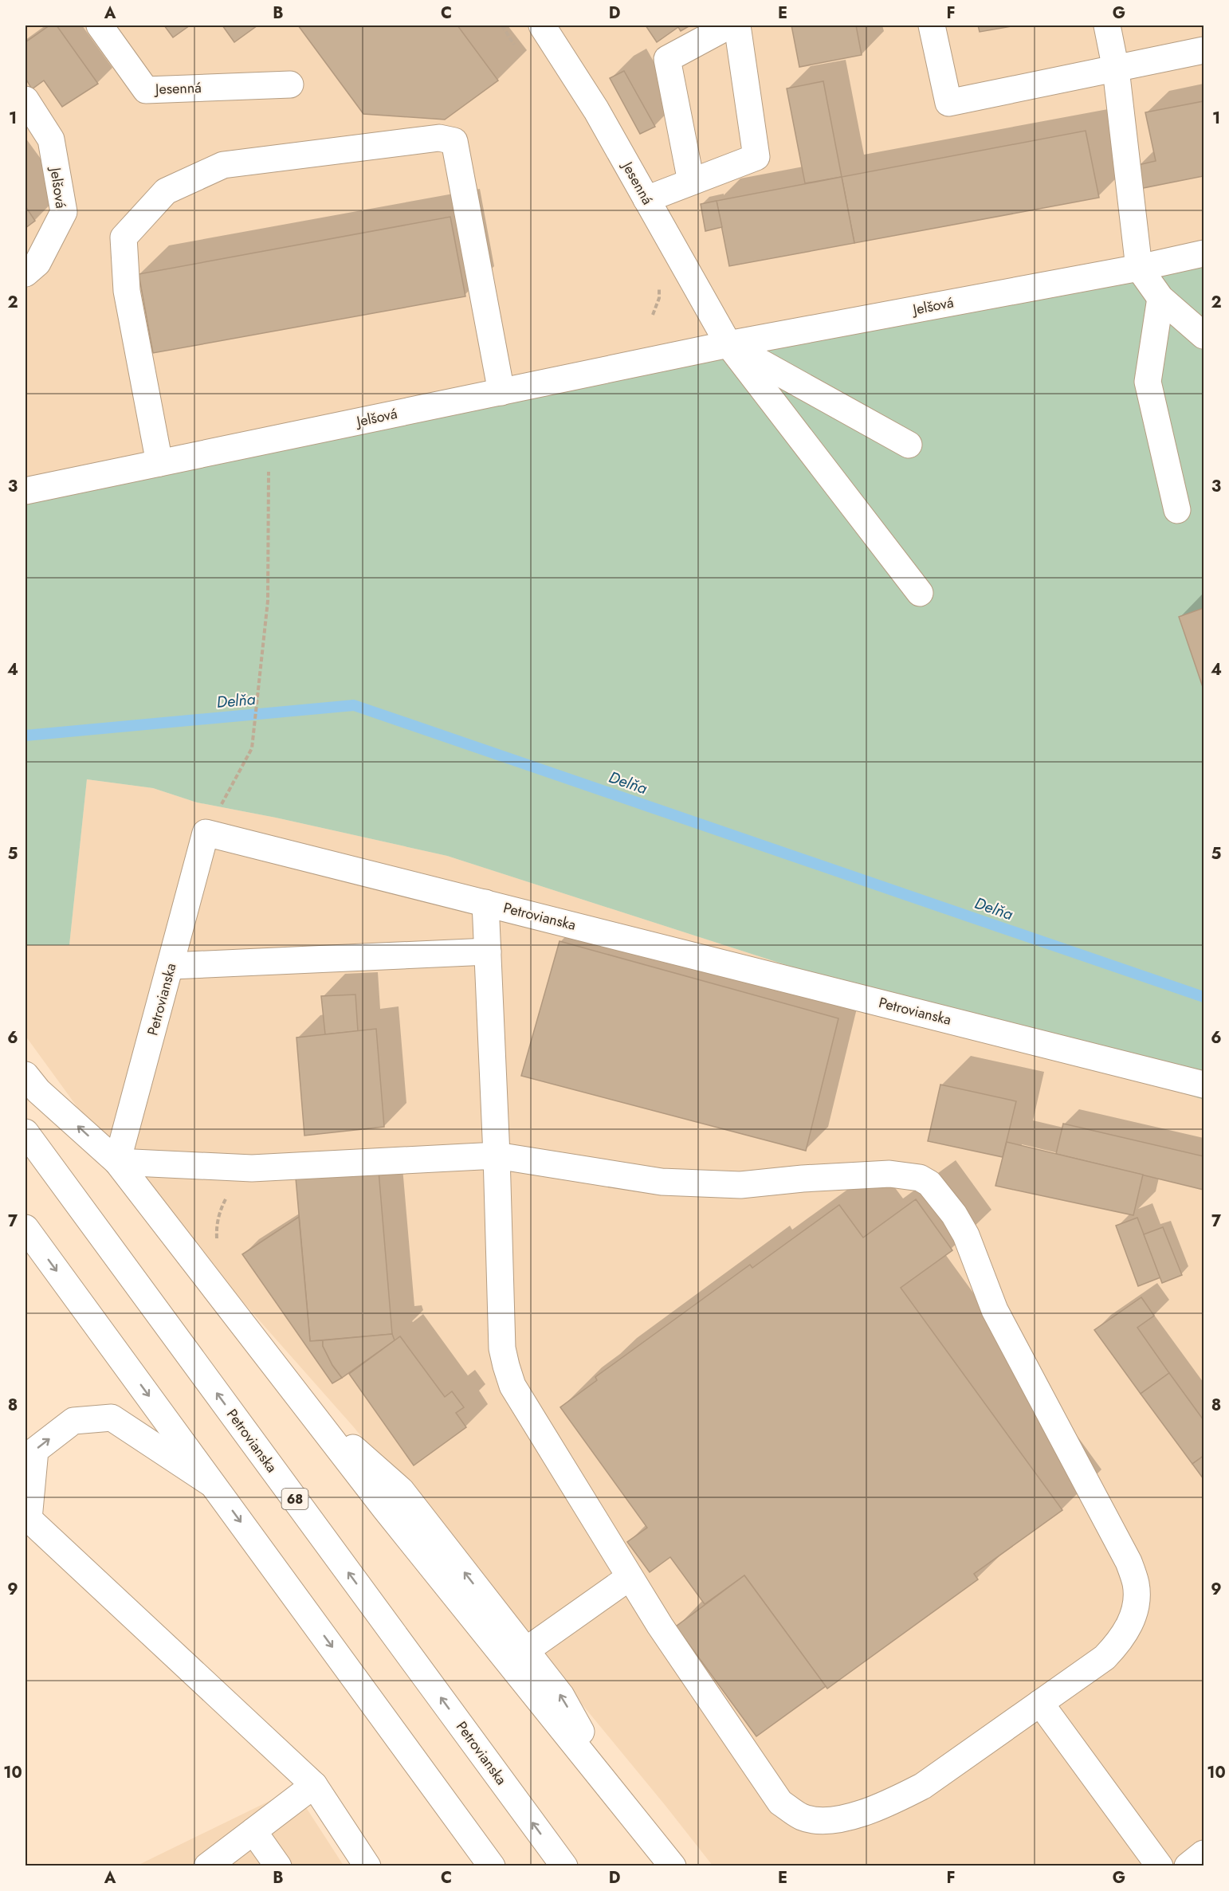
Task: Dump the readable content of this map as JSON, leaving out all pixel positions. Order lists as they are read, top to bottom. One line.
{"streets":{"street":["Jesenná","Jelšová","Petrovianska","68"]},"crossings":[["Jesenná","Jelšová"]],"water":["Delňa"],"grid":{"columns":["A","B","C","D","E","F","G"],"rows":["1","2","3","4","5","6","7","8","9","10"]}}
